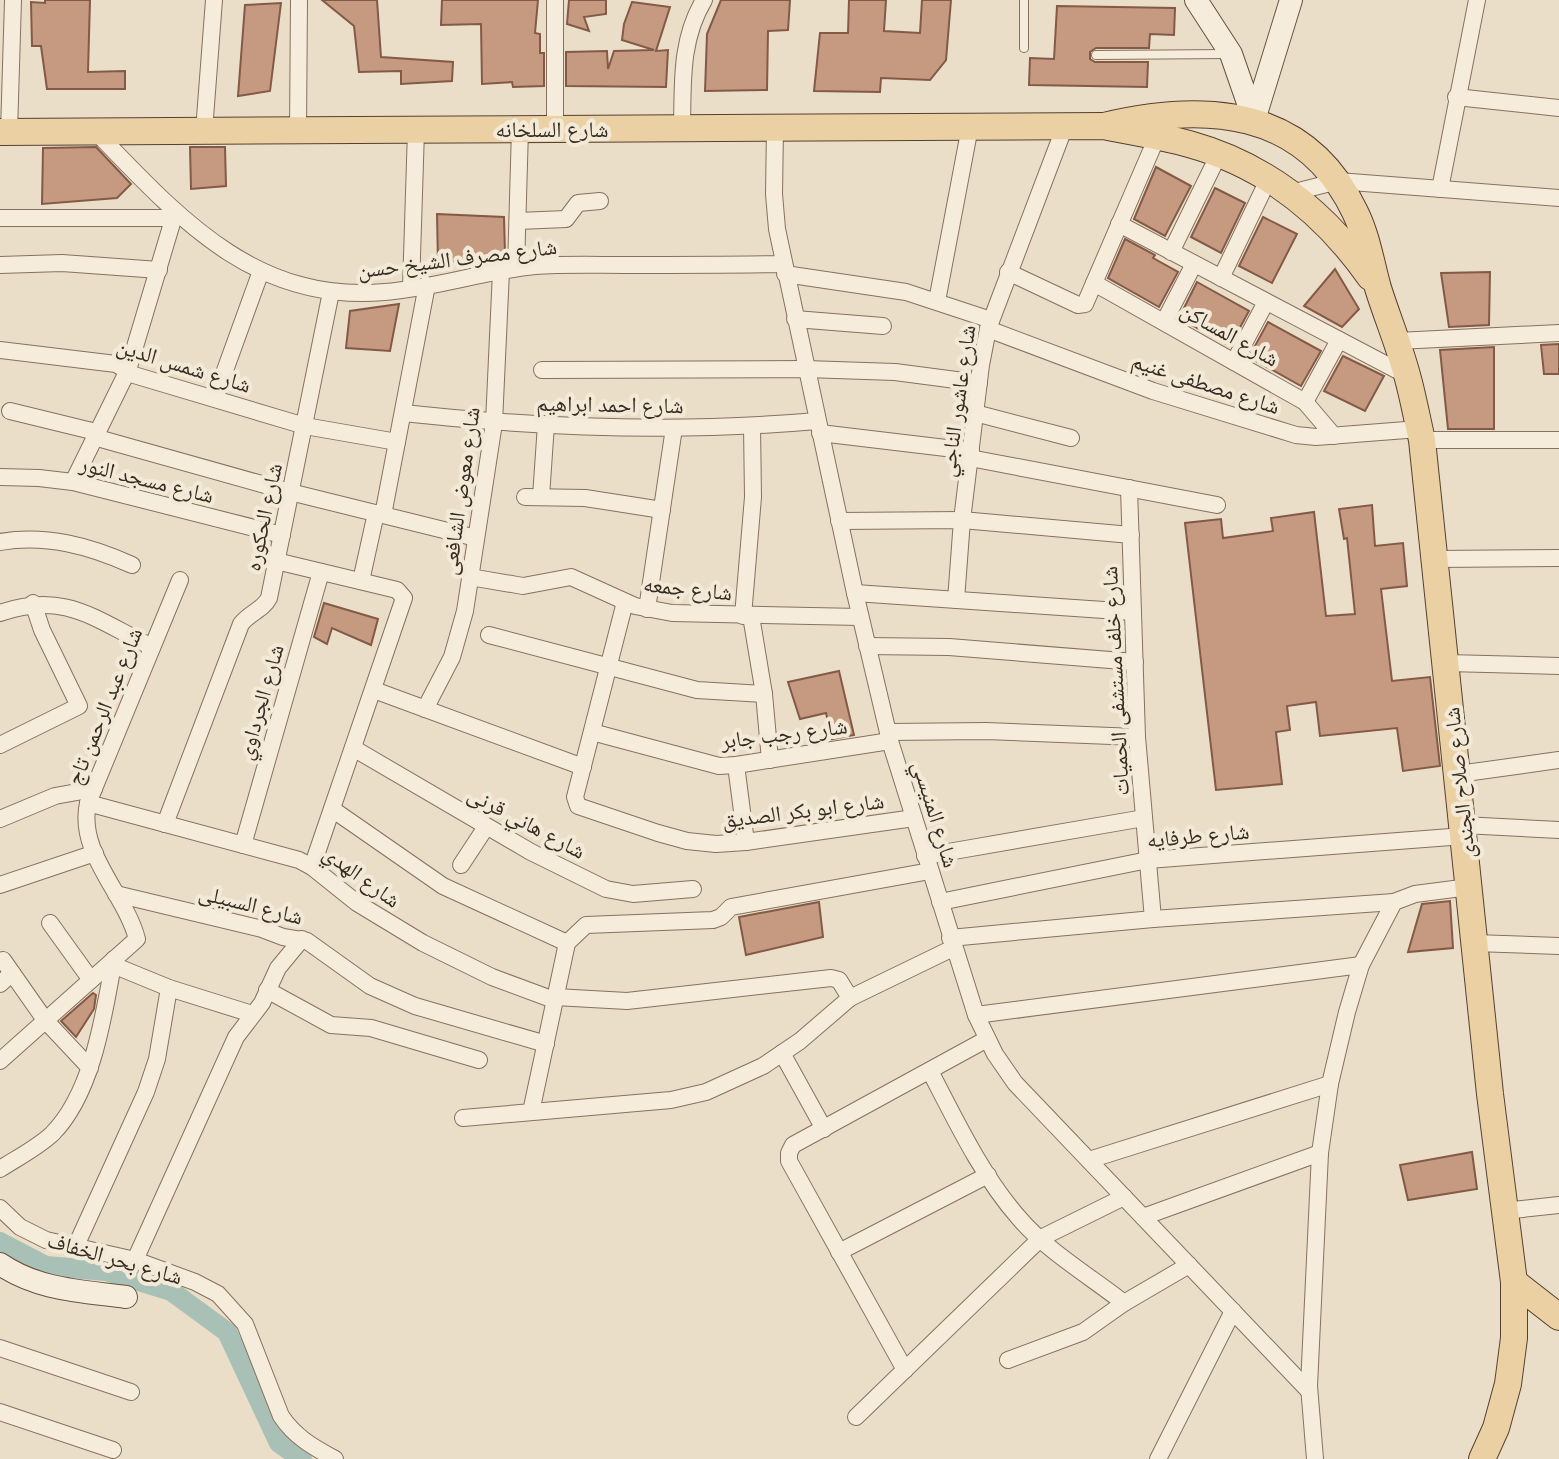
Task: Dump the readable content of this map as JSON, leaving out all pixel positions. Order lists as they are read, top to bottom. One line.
{"streets":{"main road":["شارع السلخانه","شارع صلاح الجندى"],"street":["شارع مصرف الشيخ حسن","شارع المساكن","شارع شمس الدين","شارع مصطفى غنيم","شارع عاشور الناجي","شارع احمد ابراهيم","شارع مسجد النور","شارع معوض الشافعى","شارع الحكوره","شارع جمعه","شارع خلف مستشفى الحميات","شارع الجرداوي","شارع عبد الرحمن تاج","شارع رجب جابر","شارع ابو بكر الصديق","شارع المنيسي","شارع هاني قرنى","شارع طرفايه","شارع الهدي","شارع السبيلى","شارع بحر الخفاف"]},"crossings":[["شارع السلخانه","شارع مصرف الشيخ حسن"],["شارع السلخانه","شارع عاشور الناجي"],["شارع السلخانه","شارع معوض الشافعى"],["شارع السلخانه","شارع صلاح الجندى"],["شارع السلخانه","شارع المنيسي"],["شارع مصرف الشيخ حسن","شارع مصطفى غنيم"],["شارع مصرف الشيخ حسن","شارع معوض الشافعى"],["شارع مصرف الشيخ حسن","شارع الحكوره"],["شارع مصرف الشيخ حسن","شارع المنيسي"],["شارع المساكن","شارع مصطفى غنيم"],["شارع شمس الدين","شارع الحكوره"],["شارع مصطفى غنيم","شارع عاشور الناجي"],["شارع مصطفى غنيم","شارع صلاح الجندى"],["شارع عاشور الناجي","شارع احمد ابراهيم"],["شارع احمد ابراهيم","شارع معوض الشافعى"],["شارع احمد ابراهيم","شارع خلف مستشفى الحميات"],["شارع احمد ابراهيم","شارع المنيسي"],["شارع مسجد النور","شارع الحكوره"],["شارع معوض الشافعى","شارع جمعه"],["شارع الحكوره","شارع الهدي"],["شارع جمعه","شارع ابو بكر الصديق"],["شارع جمعه","شارع المنيسي"],["شارع خلف مستشفى الحميات","شارع رجب جابر"],["شارع خلف مستشفى الحميات","شارع طرفايه"],["شارع الجرداوي","شارع الهدي"],["شارع عبد الرحمن تاج","شارع الهدي"],["شارع عبد الرحمن تاج","شارع السبيلى"],["شارع رجب جابر","شارع ابو بكر الصديق"],["شارع رجب جابر","شارع المنيسي"],["شارع صلاح الجندى","شارع طرفايه"],["شارع ابو بكر الصديق","شارع المنيسي"],["شارع المنيسي","شارع طرفايه"]]}
